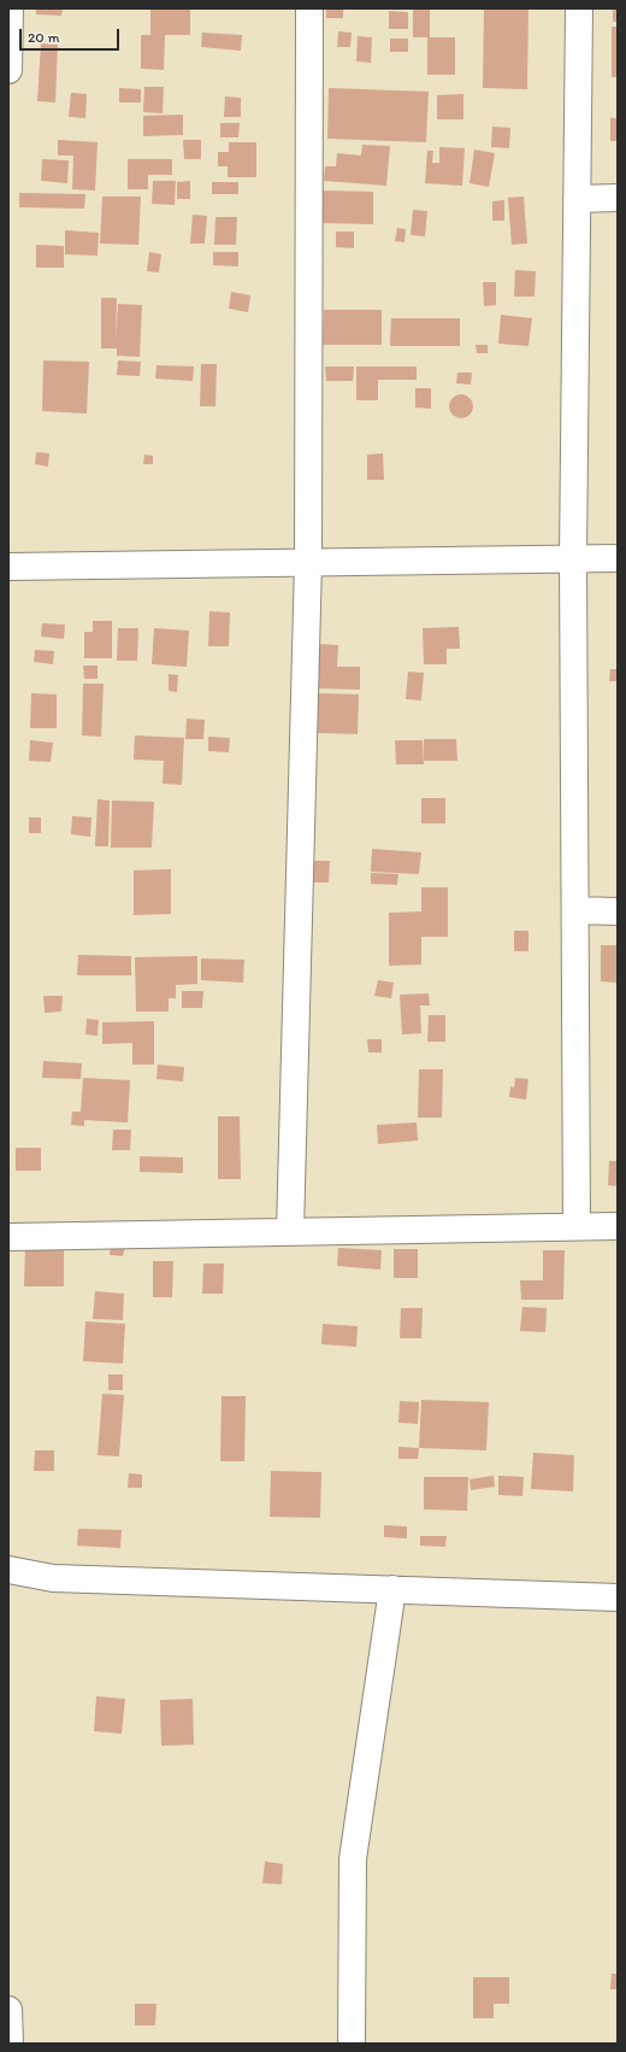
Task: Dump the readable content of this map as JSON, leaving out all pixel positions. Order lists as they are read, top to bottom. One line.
{"scale_bar":"20 m"}
